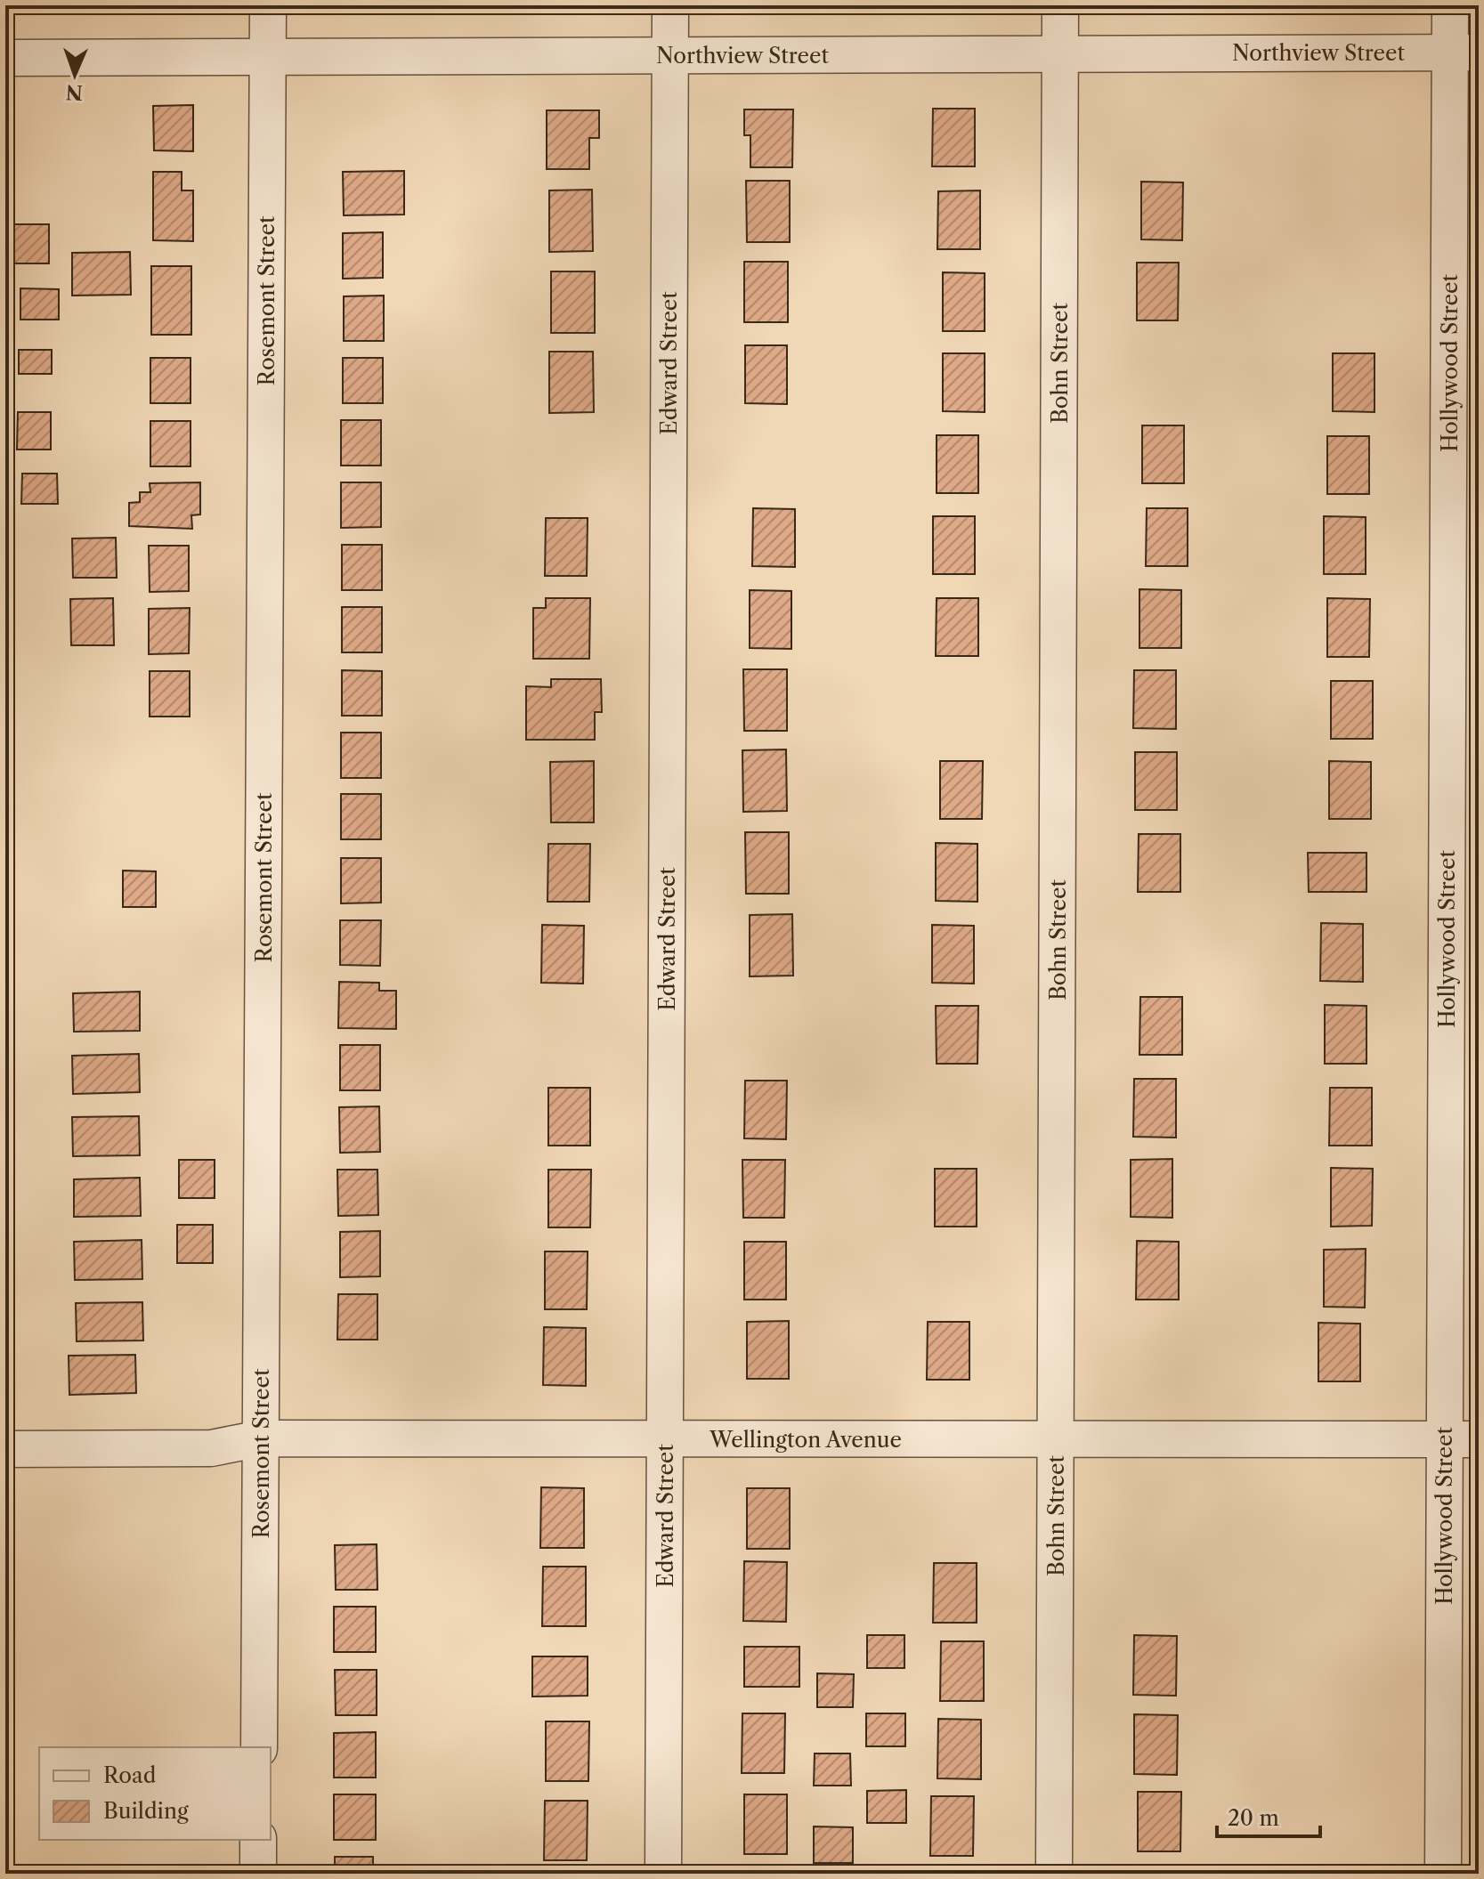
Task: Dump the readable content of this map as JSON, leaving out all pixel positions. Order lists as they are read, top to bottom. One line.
{"streets":{"street":["Northview Street","Rosemont Street","Edward Street","Bohn Street","Hollywood Street","Wellington Avenue"]},"crossings":[["Northview Street","Rosemont Street"],["Northview Street","Edward Street"],["Northview Street","Bohn Street"],["Northview Street","Hollywood Street"],["Rosemont Street","Wellington Avenue"],["Edward Street","Wellington Avenue"],["Bohn Street","Wellington Avenue"],["Hollywood Street","Wellington Avenue"]],"legend":["Road","Building"],"scale_bar":"20 m","north":"bottom"}
